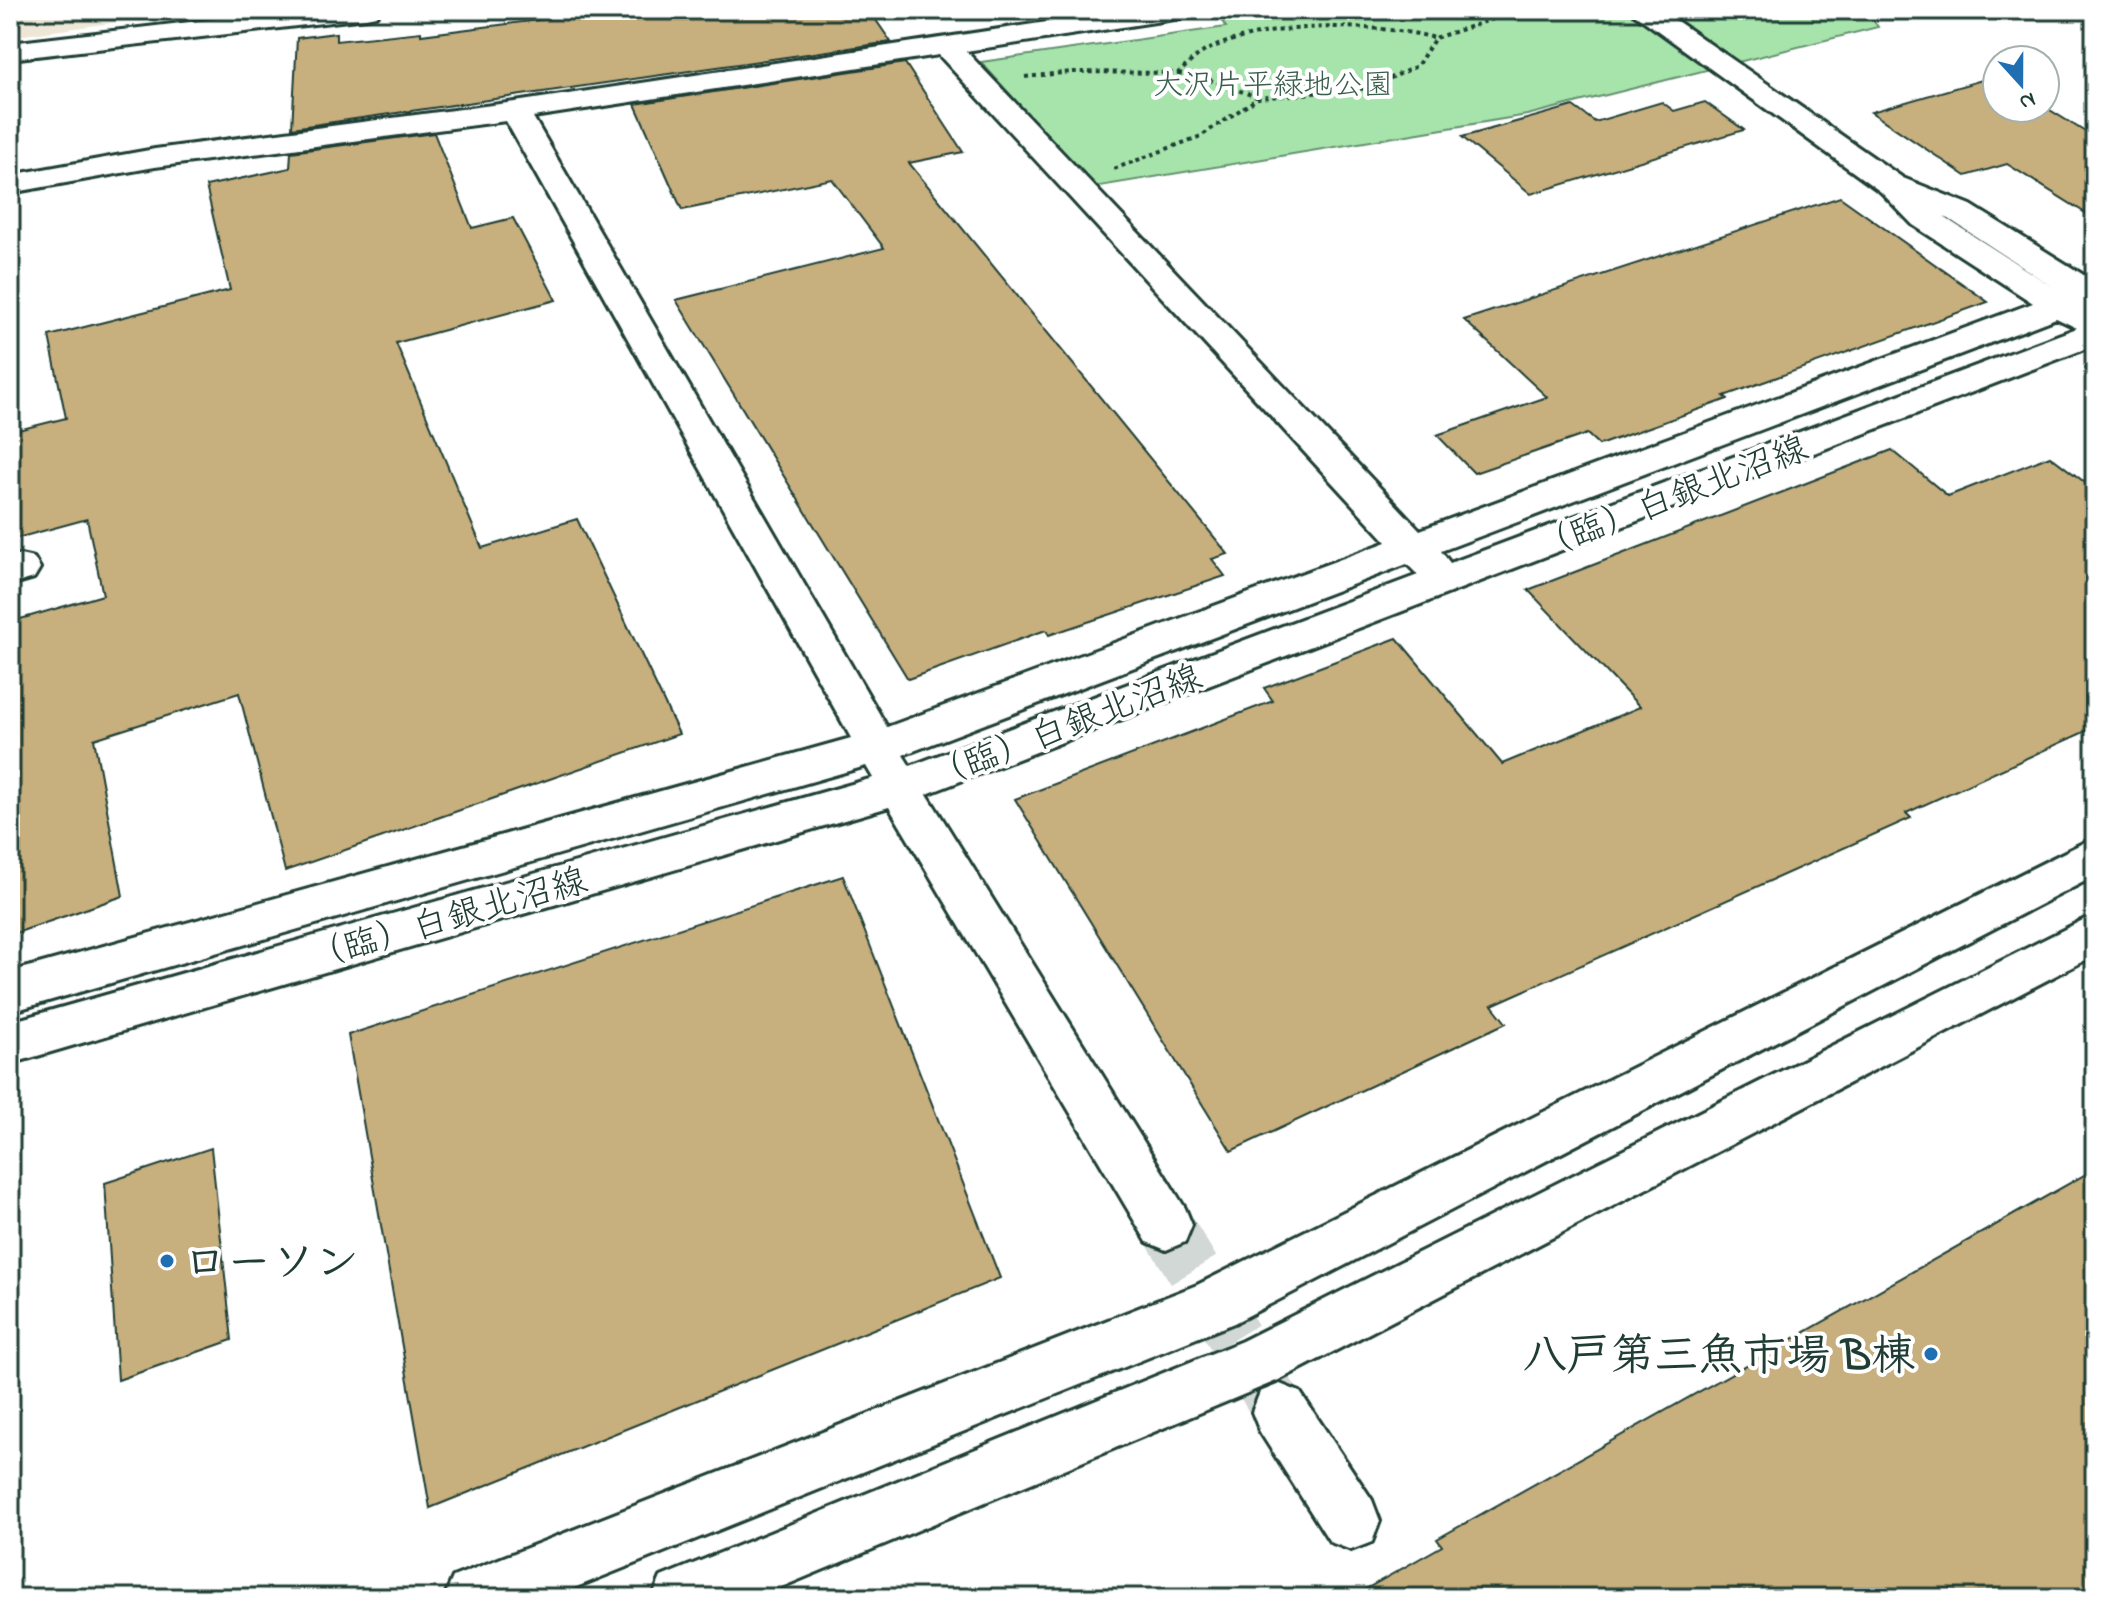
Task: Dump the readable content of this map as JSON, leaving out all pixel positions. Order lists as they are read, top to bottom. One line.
{"streets":{"street":["（臨）白銀北沼線"]},"parks":["大沢片平緑地公園"],"places":["ローソン","八戸第三魚市場 B棟"],"north":"bottom"}
